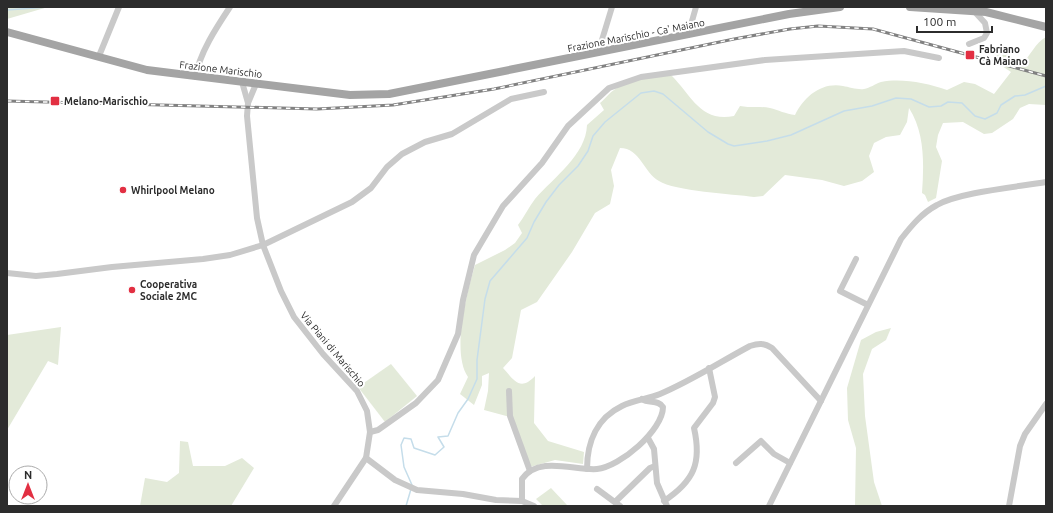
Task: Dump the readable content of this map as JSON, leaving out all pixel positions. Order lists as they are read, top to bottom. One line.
{"streets":{"main road":["Frazione Marischio - Ca' Maiano","Frazione Marischio"],"street":["Via Piani di Marischio"]},"crossings":[["Frazione Marischio - Ca' Maiano","Frazione Marischio"]],"places":{"transit":["Fabriano Cà Maiano","Melano-Marischio"],"other":["Whirlpool Melano","Cooperativa Sociale 2MC"]},"scale_bar":"100 m","north":"top"}
